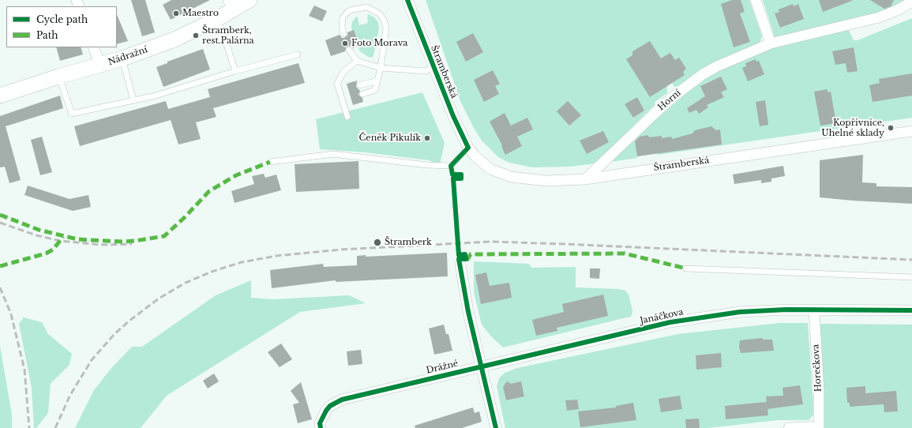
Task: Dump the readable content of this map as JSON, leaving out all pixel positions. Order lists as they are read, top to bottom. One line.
{"streets":{"main road":["Nádražní"],"street":["Štramberská","Horní","Janáčkova","Drážné","Horečkova"]},"crossings":[["Štramberská","Horní"],["Janáčkova","Drážné"],["Janáčkova","Horečkova"]],"places":["Maestro","Štramberk, rest.Palárna","Foto Morava","Kopřivnice, Uhelné sklady","Čeněk Pikulík","Štramberk"],"legend":["Cycle path","Path"]}
